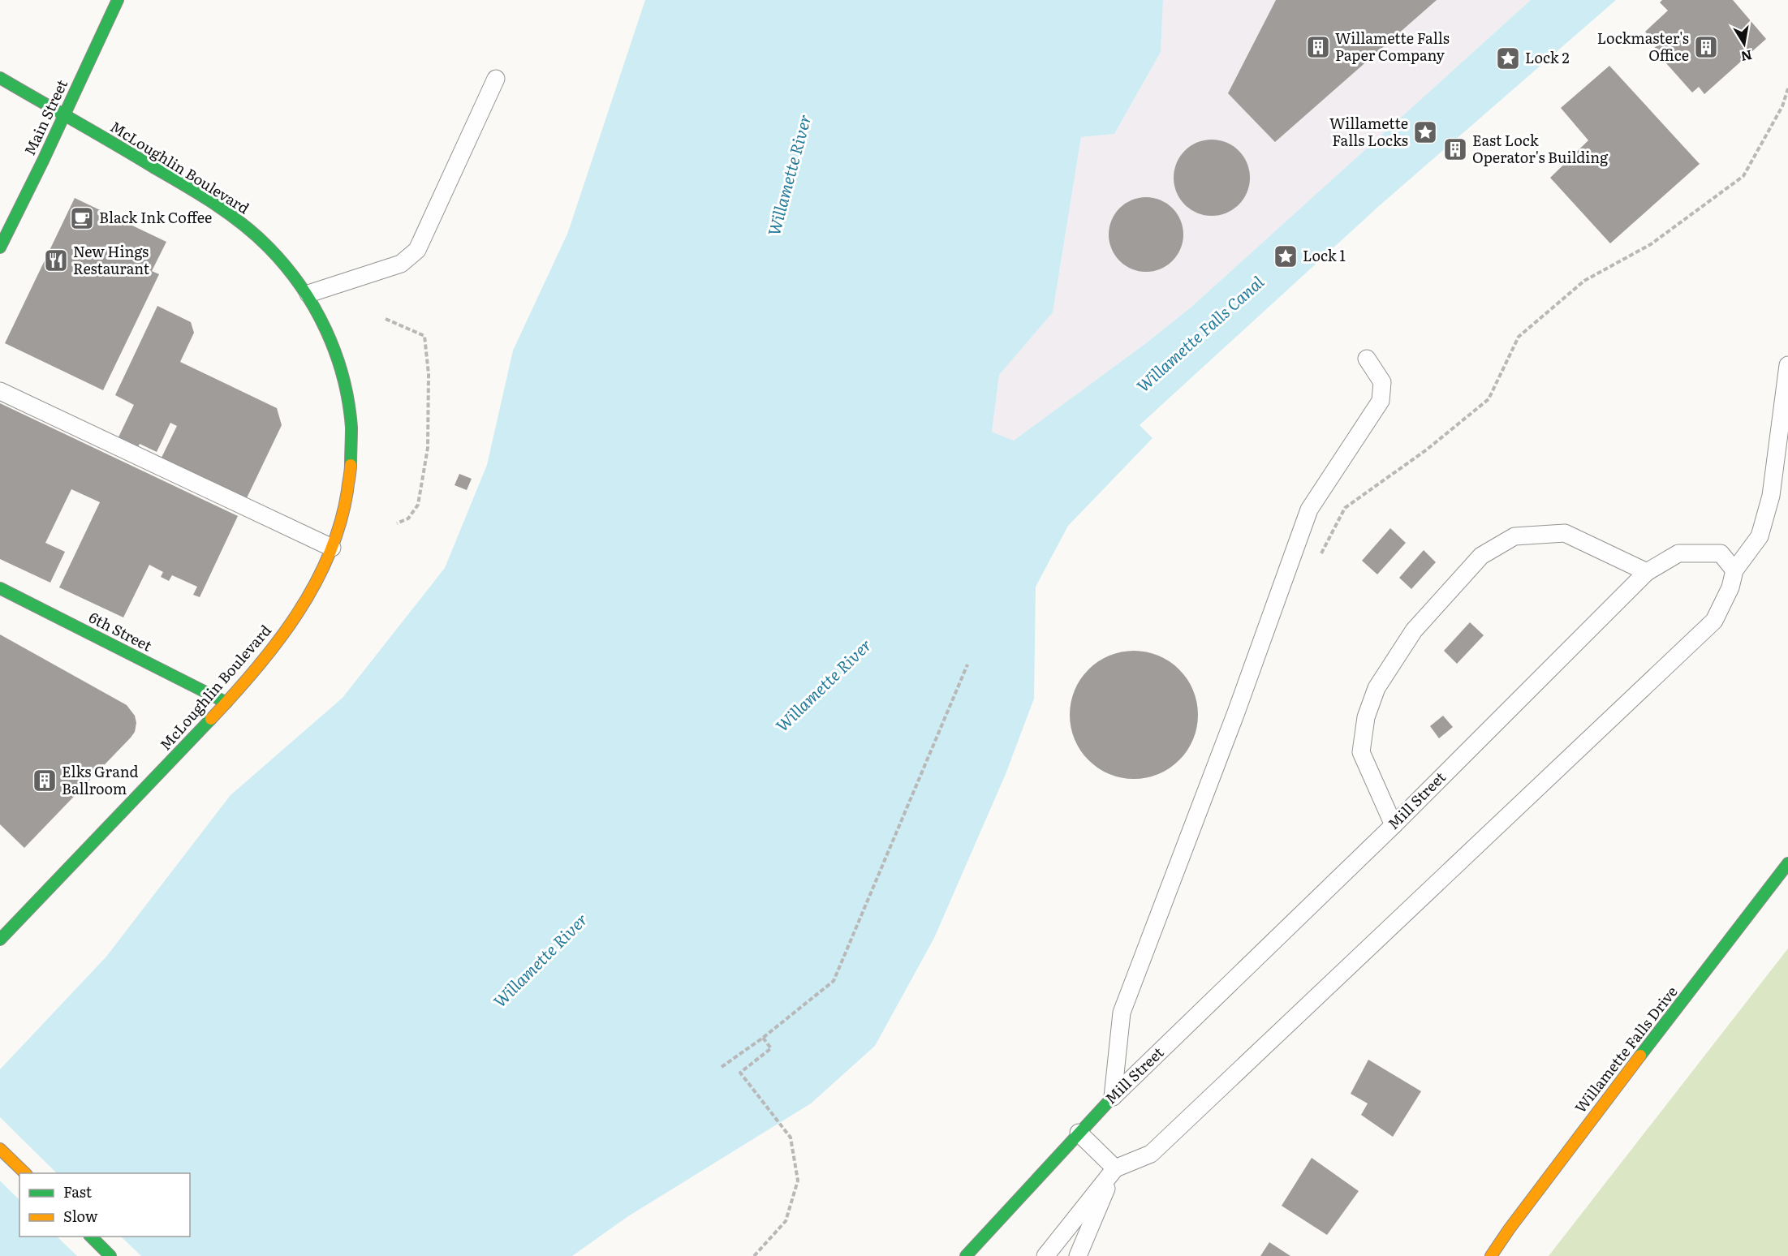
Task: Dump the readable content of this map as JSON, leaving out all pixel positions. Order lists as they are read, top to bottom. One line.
{"streets":{"main road":["Main Street","McLoughlin Boulevard","6th Street","Mill Street","Willamette Falls Drive"]},"crossings":[["Main Street","McLoughlin Boulevard"],["McLoughlin Boulevard","6th Street"]],"water":["Willamette River","Willamette Falls Canal"],"places":{"building":["Willamette Falls Paper Company","Lockmaster's Office","East Lock Operator's Building","Elks Grand Ballroom"],"place":["Lock 2","Willamette Falls Locks","Lock 1"],"cafe":["Black Ink Coffee"],"restaurant":["New Hings Restaurant"]},"legend":["Fast","Slow"],"north":"bottom"}
